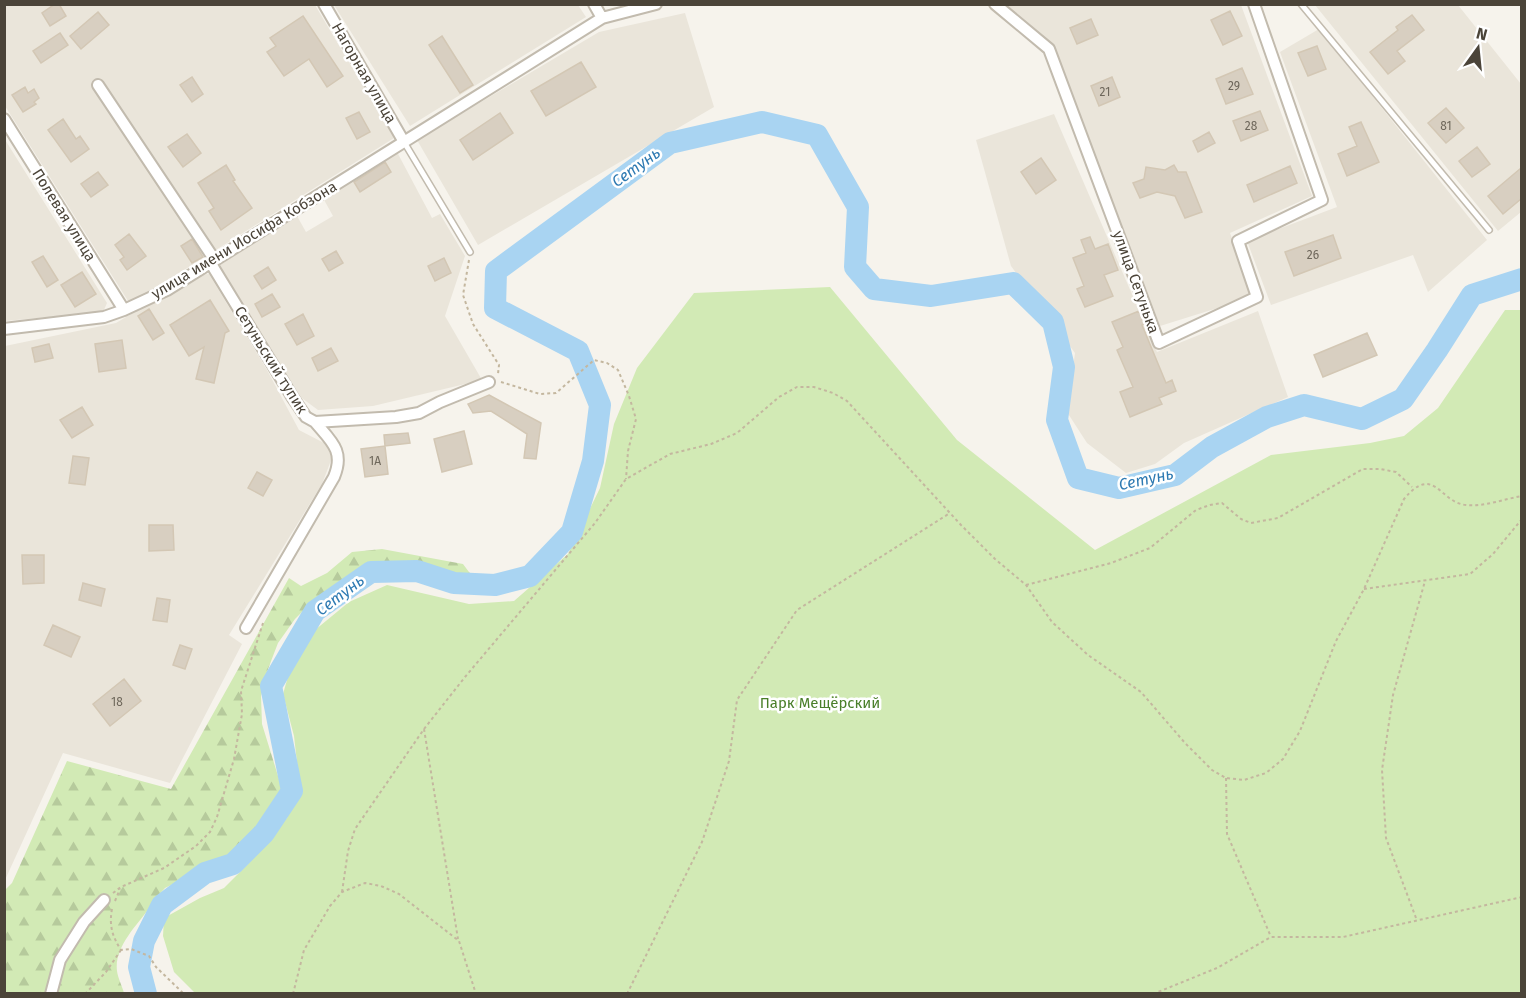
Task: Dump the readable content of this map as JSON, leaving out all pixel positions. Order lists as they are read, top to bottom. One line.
{"streets":{"street":["Нагорная улица","Полевая улица","улица имени Иосифа Кобзона","улица Сетунька","Сетуньский тупик"]},"crossings":[["Нагорная улица","улица имени Иосифа Кобзона"],["Полевая улица","улица имени Иосифа Кобзона"],["улица имени Иосифа Кобзона","Сетуньский тупик"]],"water":["Сетунь"],"parks":["Парк Мещёрский"],"house_numbers":["29","21","28","81","26","1А","18"],"north":"top"}
